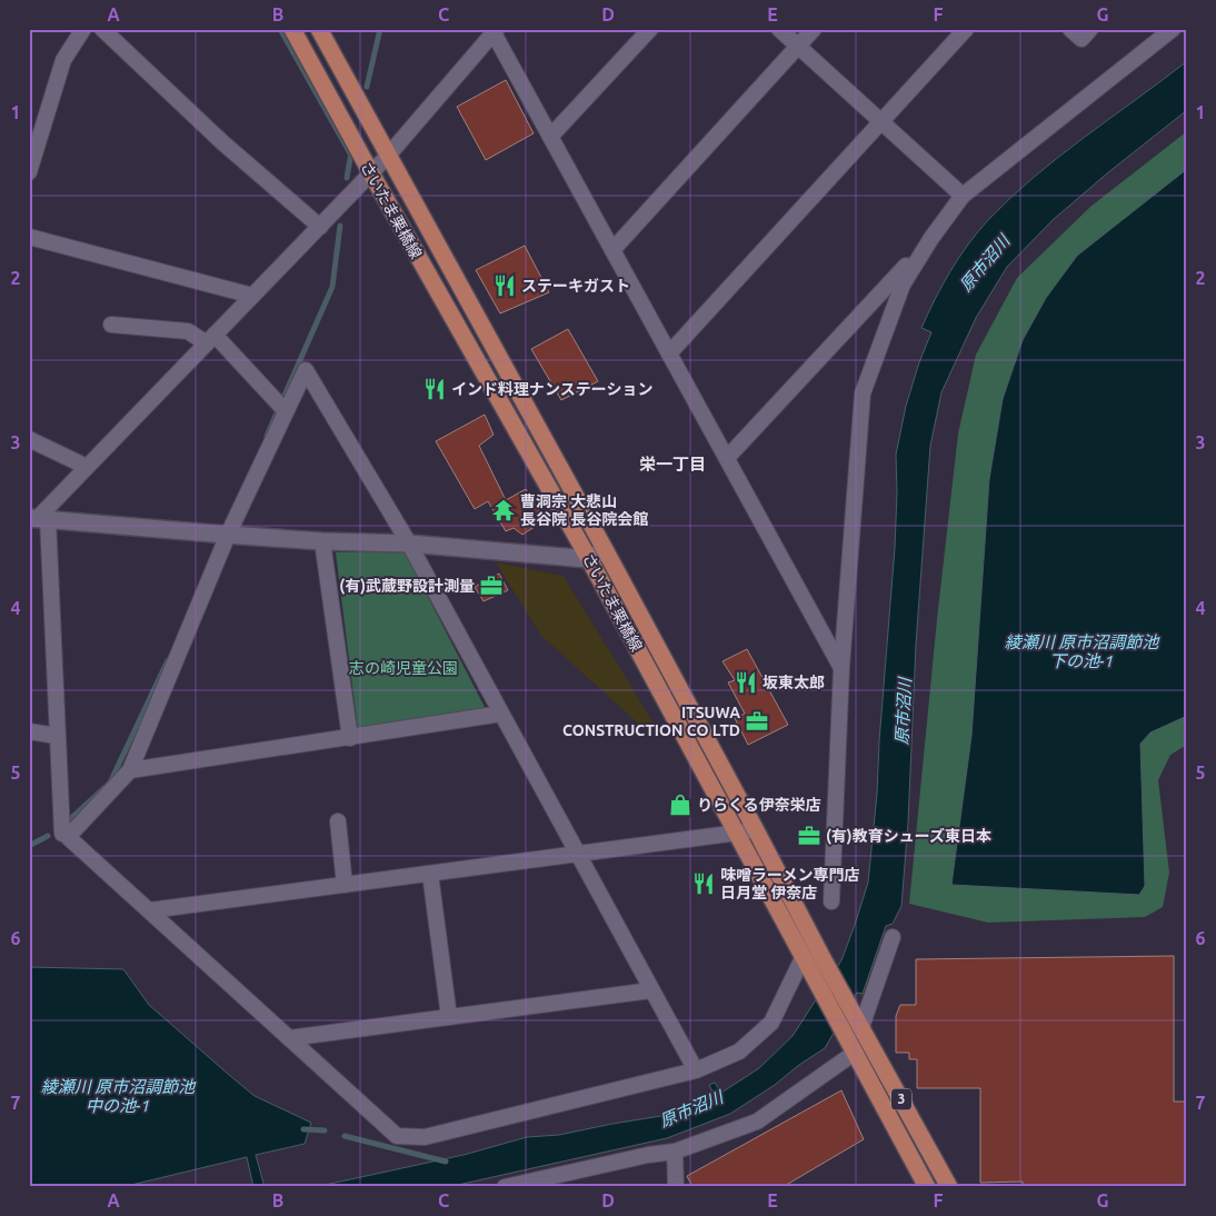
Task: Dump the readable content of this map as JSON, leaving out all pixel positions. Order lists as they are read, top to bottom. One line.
{"streets":{"main road":["さいたま栗橋線","3"]},"crossings":[["さいたま栗橋線","3"]],"districts":["栄一丁目"],"water":["原市沼川","綾瀬川 原市沼調節池 下の池-1","綾瀬川 原市沼調節池 中の池-1"],"parks":["志の崎児童公園"],"places":{"restaurant":["ステーキガスト","インド料理ナンステーション","坂東太郎","味噌ラーメン専門店 日月堂 伊奈店"],"temple":["曹洞宗 大悲山 長谷院 長谷院会館"],"office":["(有)武蔵野設計測量","ITSUWA CONSTRUCTION CO LTD","(有)教育シューズ東日本"],"shop":["りらくる伊奈栄店"]},"grid":{"columns":["A","B","C","D","E","F","G"],"rows":["1","2","3","4","5","6","7"]}}
